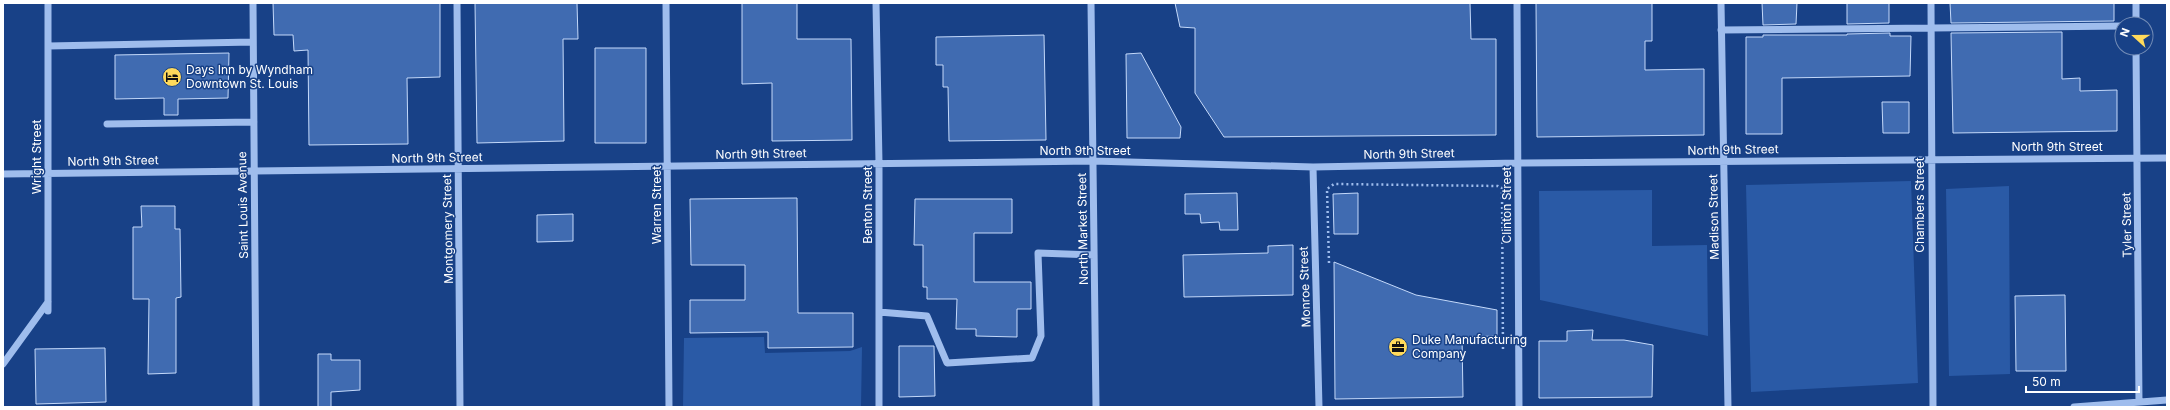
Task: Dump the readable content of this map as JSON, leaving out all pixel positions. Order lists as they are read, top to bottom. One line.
{"streets":{"street":["North 9th Street","Wright Street","Saint Louis Avenue","Warren Street","Benton Street","Clinton Street","Chambers Street","Madison Street","Tyler Street","Montgomery Street","North Market Street","Monroe Street"]},"crossings":[["North 9th Street","Wright Street"],["North 9th Street","Saint Louis Avenue"],["North 9th Street","Warren Street"],["North 9th Street","Benton Street"],["North 9th Street","Clinton Street"],["North 9th Street","Chambers Street"],["North 9th Street","Madison Street"],["North 9th Street","Tyler Street"],["North 9th Street","Montgomery Street"],["North 9th Street","North Market Street"],["North 9th Street","Monroe Street"]],"places":{"hotel":["Days Inn by Wyndham Downtown St. Louis"],"office":["Duke Manufacturing Company"]},"scale_bar":"50 m","north":"left"}
